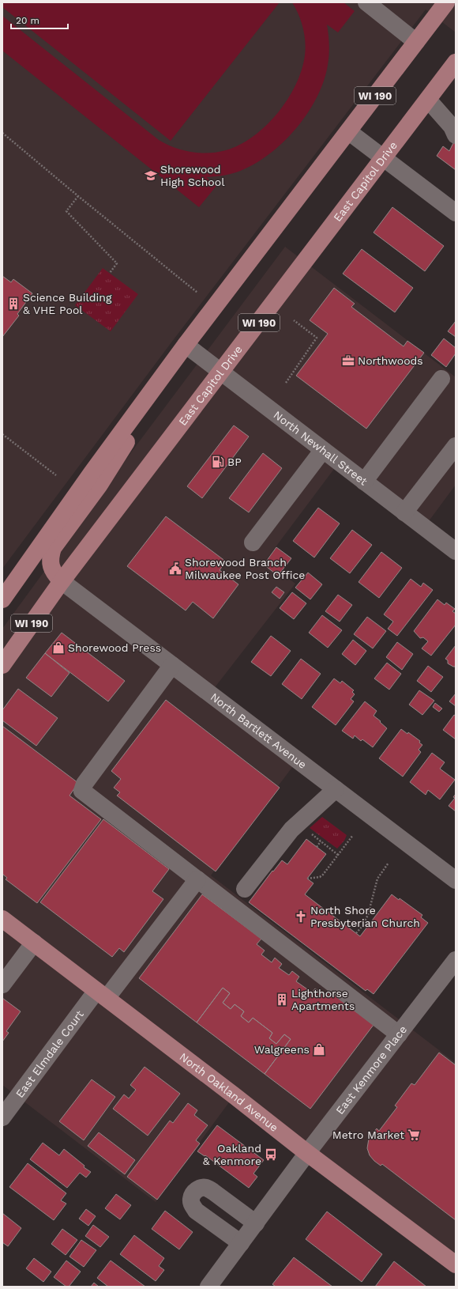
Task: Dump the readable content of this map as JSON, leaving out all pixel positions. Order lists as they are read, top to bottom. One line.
{"streets":{"main road":["WI 190","East Capitol Drive","North Oakland Avenue"],"street":["North Newhall Street","North Bartlett Avenue","East Elmdale Court","East Kenmore Place"]},"crossings":[["WI 190","North Newhall Street"],["East Capitol Drive","North Newhall Street"],["East Capitol Drive","North Bartlett Avenue"],["East Elmdale Court","North Oakland Avenue"],["East Kenmore Place","North Oakland Avenue"]],"places":{"school or university":["Shorewood High School"],"building":["Science Building & VHE Pool","Lighthorse Apartments"],"office":["Northwoods"],"fuel station":["BP"],"public building":["Shorewood Branch Milwaukee Post Office"],"shop":["Shorewood Press","Walgreens"],"church":["North Shore Presbyterian Church"],"supermarket":["Metro Market"],"bus stop":["Oakland & Kenmore"]},"scale_bar":"20 m"}
